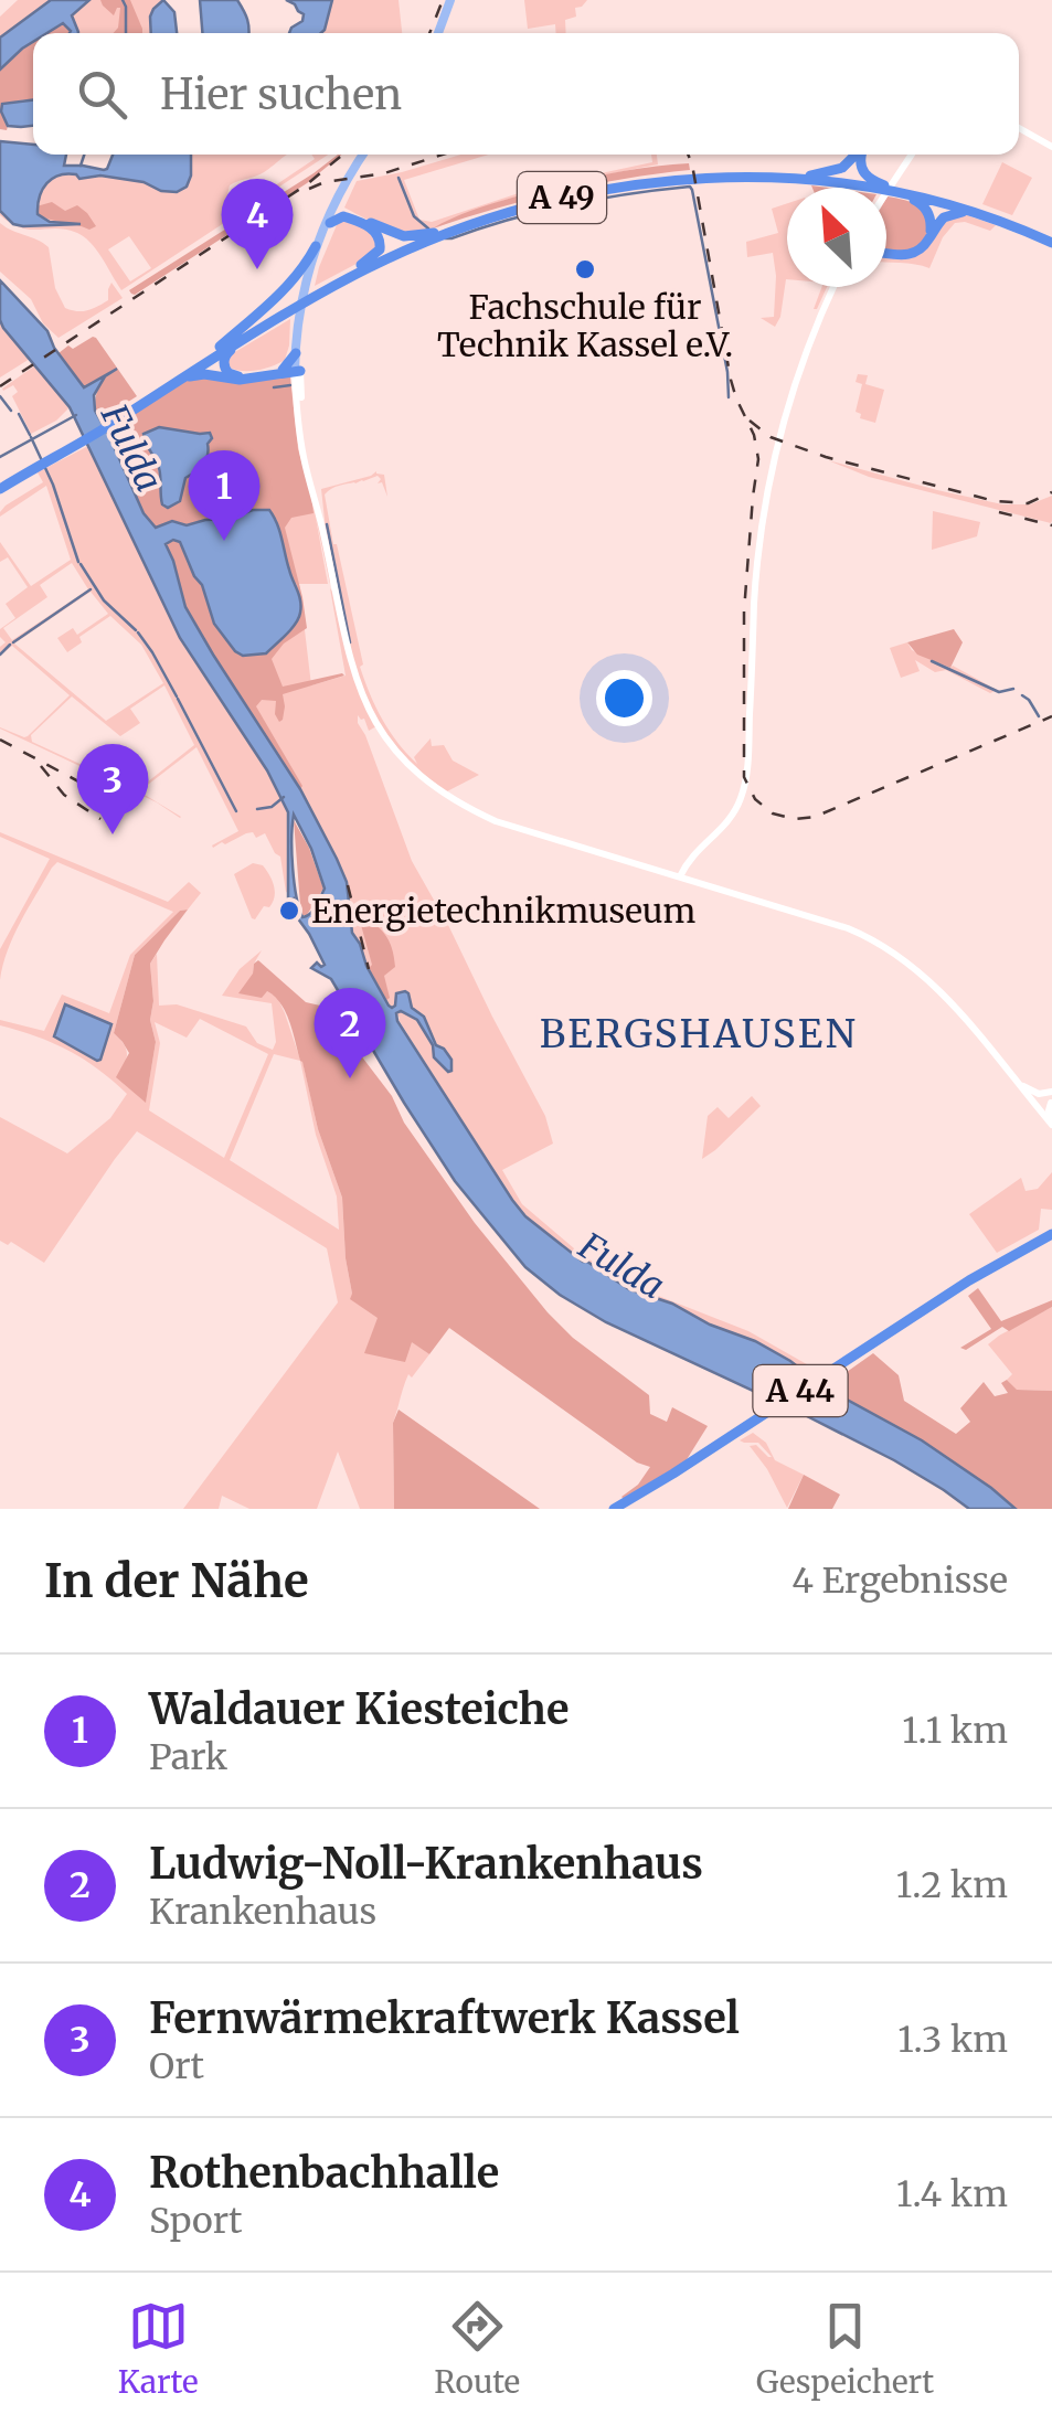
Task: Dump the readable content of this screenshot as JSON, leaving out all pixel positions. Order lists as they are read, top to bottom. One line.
{"streets":{"highway":["A 49","A 44"]},"districts":["BERGSHAUSEN"],"water":["Fulda"],"places":["Fachschule für Technik Kassel e.V.","Energietechnikmuseum"],"north":"top left","page":{"search":"Hier suchen","pins":["4","1","3","2"],"heading":["In der Nähe","4 Ergebnisse"],"list":[{"mark":"1","name":"Waldauer Kiesteiche","note":"Park","value":"1.1 km"},{"mark":"2","name":"Ludwig-Noll-Krankenhaus","note":"Krankenhaus","value":"1.2 km"},{"mark":"3","name":"Fernwärmekraftwerk Kassel","note":"Ort","value":"1.3 km"},{"mark":"4","name":"Rothenbachhalle","note":"Sport","value":"1.4 km"}],"nav":["Karte","Route","Gespeichert"]}}
